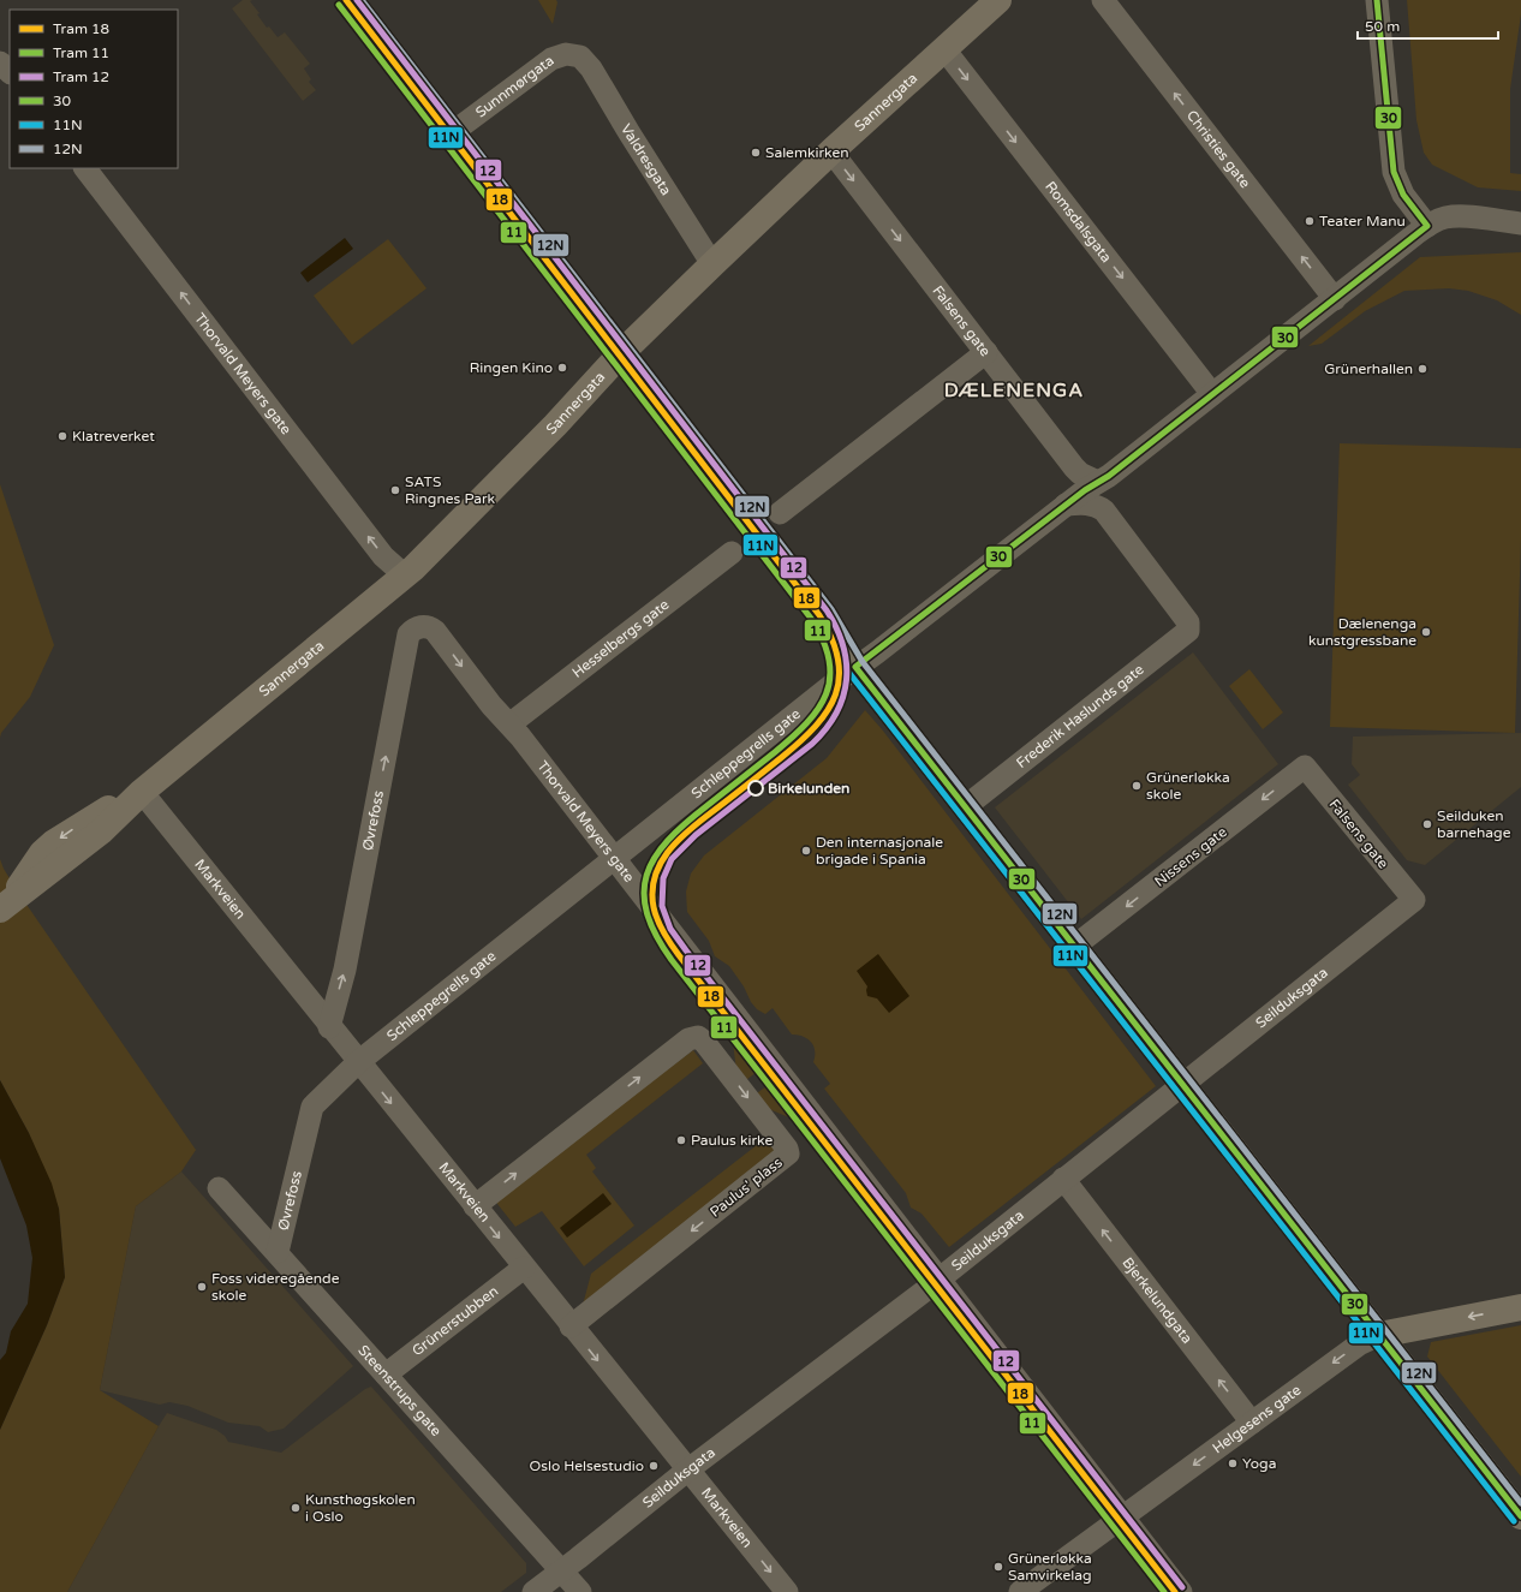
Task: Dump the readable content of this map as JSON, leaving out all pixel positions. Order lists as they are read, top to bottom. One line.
{"streets":{"main road":["Sannergata","Helgesens gate"],"street":["Sunnmørgata","Christies gate","Valdresgata","Romsdalsgata","Falsens gate","Thorvald Meyers gate","Hesselbergs gate","Frederik Haslunds gate","Schleppegrells gate","Øvrefoss","Nissens gate","Markveien","Seilduksgata","Paulus' plass","Bjerkelundgata","Grünerstubben","Steenstrups gate"]},"crossings":[["Sunnmørgata","Valdresgata"],["Sannergata","Valdresgata"],["Sannergata","Romsdalsgata"],["Sannergata","Falsens gate"],["Sannergata","Thorvald Meyers gate"],["Sannergata","Markveien"],["Christies gate","Schleppegrells gate"],["Romsdalsgata","Schleppegrells gate"],["Falsens gate","Schleppegrells gate"],["Falsens gate","Nissens gate"],["Falsens gate","Seilduksgata"],["Thorvald Meyers gate","Hesselbergs gate"],["Thorvald Meyers gate","Schleppegrells gate"],["Thorvald Meyers gate","Øvrefoss"],["Thorvald Meyers gate","Seilduksgata"],["Thorvald Meyers gate","Helgesens gate"],["Frederik Haslunds gate","Schleppegrells gate"],["Schleppegrells gate","Øvrefoss"],["Schleppegrells gate","Markveien"],["Øvrefoss","Markveien"],["Øvrefoss","Steenstrups gate"],["Markveien","Seilduksgata"],["Markveien","Paulus' plass"],["Markveien","Grünerstubben"],["Seilduksgata","Bjerkelundgata"],["Seilduksgata","Steenstrups gate"],["Bjerkelundgata","Helgesens gate"],["Grünerstubben","Steenstrups gate"]],"one_way":["Christies gate","Romsdalsgata","Falsens gate","Øvrefoss","Nissens gate","Markveien","Bjerkelundgata","Helgesens gate"],"districts":["DÆLENENGA"],"places":["Salemkirken","Teater Manu","Ringen Kino","Grünerhallen","Klatreverket","SATS Ringnes Park","Dælenenga kunstgressbane","Grünerløkka skole","Birkelunden","Seilduken barnehage","Den internasjonale brigade i Spania","Paulus kirke","Foss videregående skole","Yoga","Oslo Helsestudio","Kunsthøgskolen i Oslo","Grünerløkka Samvirkelag"],"lines":["tram line 18","tram line 12","transit line 30","transit line 12N","tram line 11","transit line 11N"],"legend":["Tram 18","Tram 11","Tram 12","30","11N","12N"],"scale_bar":"50 m"}
